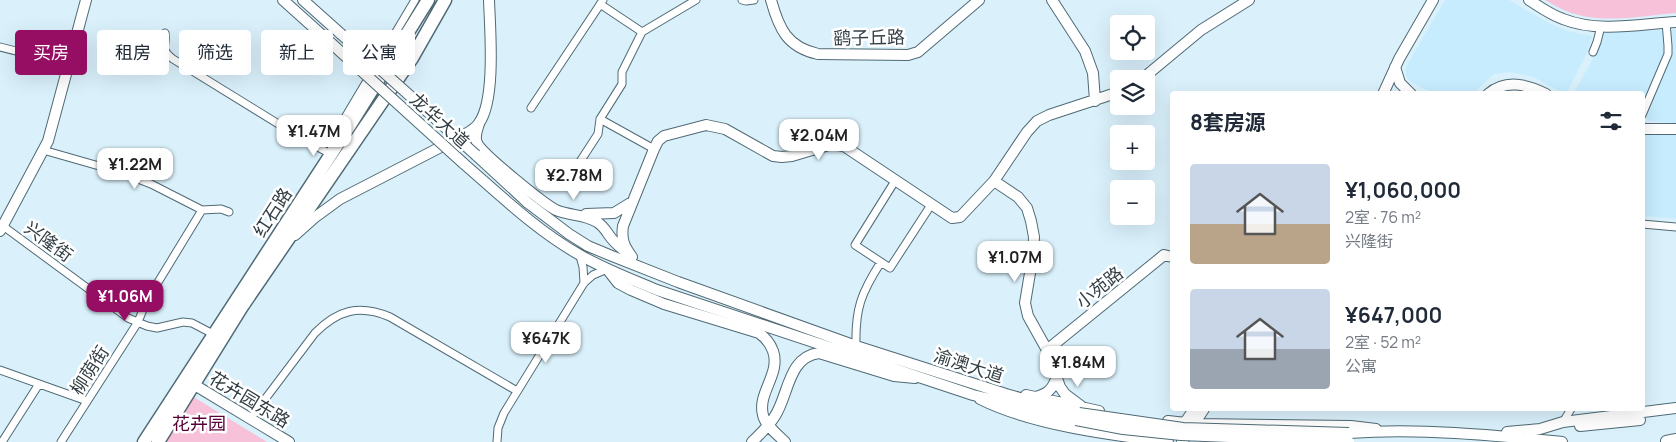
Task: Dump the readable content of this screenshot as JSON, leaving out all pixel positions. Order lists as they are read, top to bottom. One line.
{"streets":{"highway":["红石路"],"street":["鹞子丘路","龙华大道","兴隆街","小苑路","渝澳大道","柳荫街","花卉园东路"]},"crossings":[["龙华大道","渝澳大道"],["红石路","兴隆街"],["红石路","花卉园东路"],["兴隆街","柳荫街"]],"parks":["花卉园"],"page":{"map_buttons":["+","−"],"chip":["买房","租房","筛选","新上","公寓"],"heading":"8套房源","price":["¥1.47M","¥2.04M","¥1.22M","¥2.78M","¥1.07M","¥1.06M","¥647K","¥1.84M"],"list":[{"name":"¥1,060,000","note":"2室 · 76 m² · 兴隆街"},{"name":"¥647,000","note":"2室 · 52 m² · 公寓"}]}}
